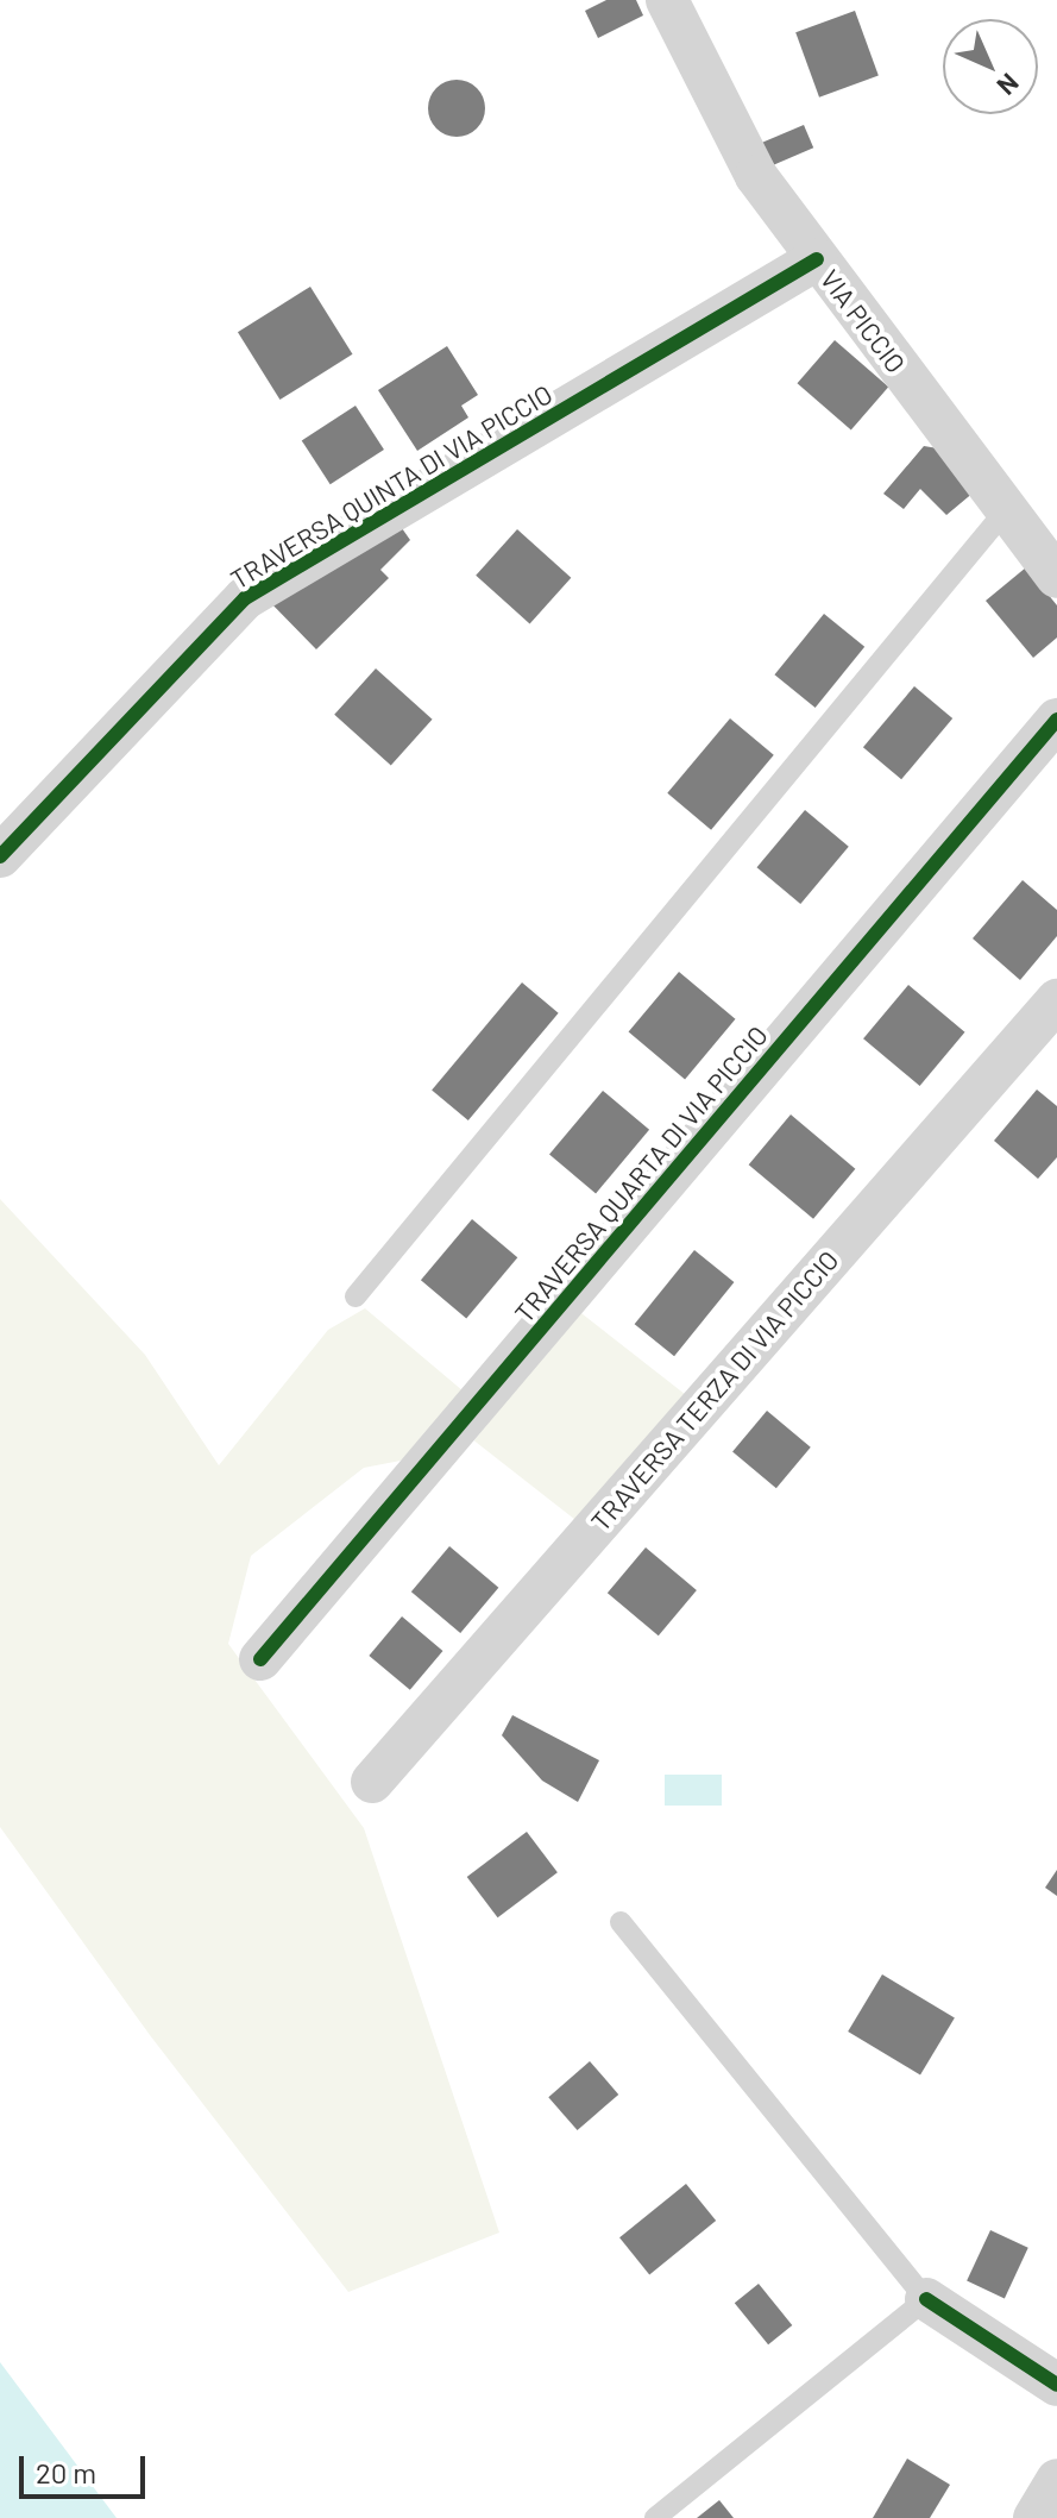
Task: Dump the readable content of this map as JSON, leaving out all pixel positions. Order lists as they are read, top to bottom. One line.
{"streets":{"street":["VIA PICCIO","TRAVERSA QUINTA DI VIA PICCIO","TRAVERSA QUARTA DI VIA PICCIO","TRAVERSA TERZA DI VIA PICCIO"]},"crossings":[["VIA PICCIO","TRAVERSA QUINTA DI VIA PICCIO"]],"scale_bar":"20 m","north":"bottom right"}
